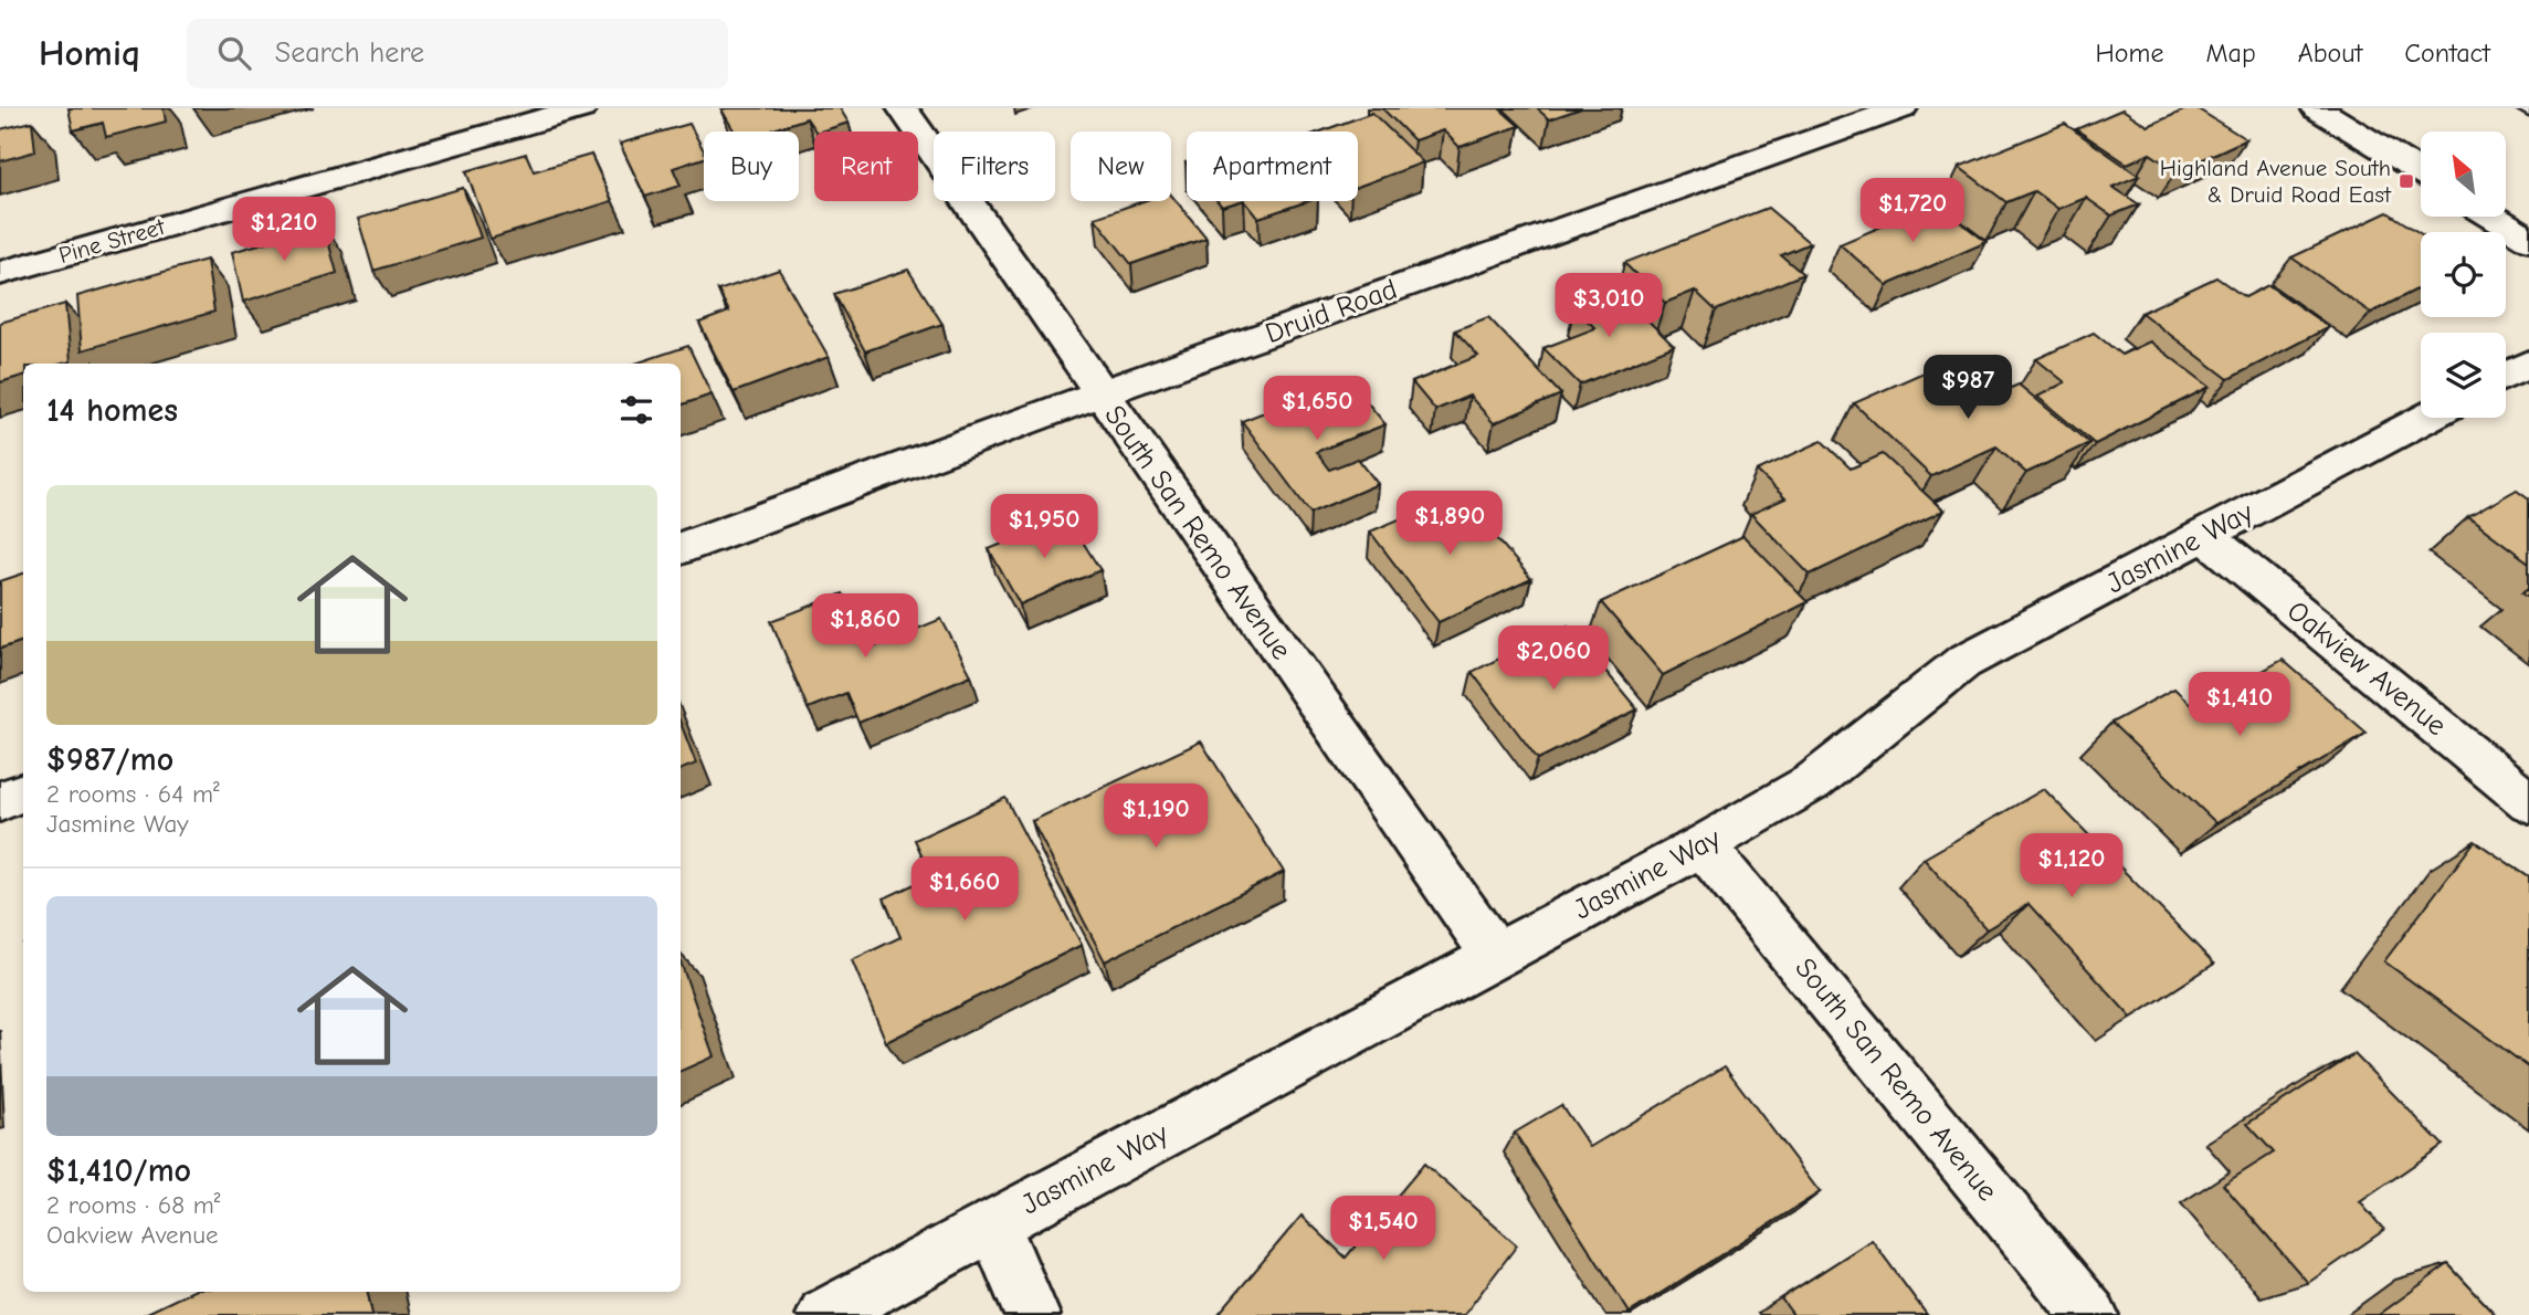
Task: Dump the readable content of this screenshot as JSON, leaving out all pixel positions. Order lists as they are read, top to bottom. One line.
{"streets":{"street":["Pine Street","Druid Road","South San Remo Avenue","Jasmine Way","Oakview Avenue"]},"crossings":[["Druid Road","South San Remo Avenue"],["South San Remo Avenue","Jasmine Way"],["Jasmine Way","Oakview Avenue"]],"places":{"transit":["Highland Avenue South & Druid Road East"]},"north":"top left","page":{"header":"Homiq","search":"Search here","nav":["Home","Map","About","Contact"],"chip":["Buy","Rent","Filters","New","Apartment"],"price":["$1,720","$1,210","$3,010","$987","$1,650","$1,890","$1,950","$1,860","$2,060","$1,410","$1,190","$1,120","$1,660","$1,540"],"heading":"14 homes","list":[{"name":"$987/mo","note":"2 rooms · 64 m² · Jasmine Way"},{"name":"$1,410/mo","note":"2 rooms · 68 m² · Oakview Avenue"}]}}
